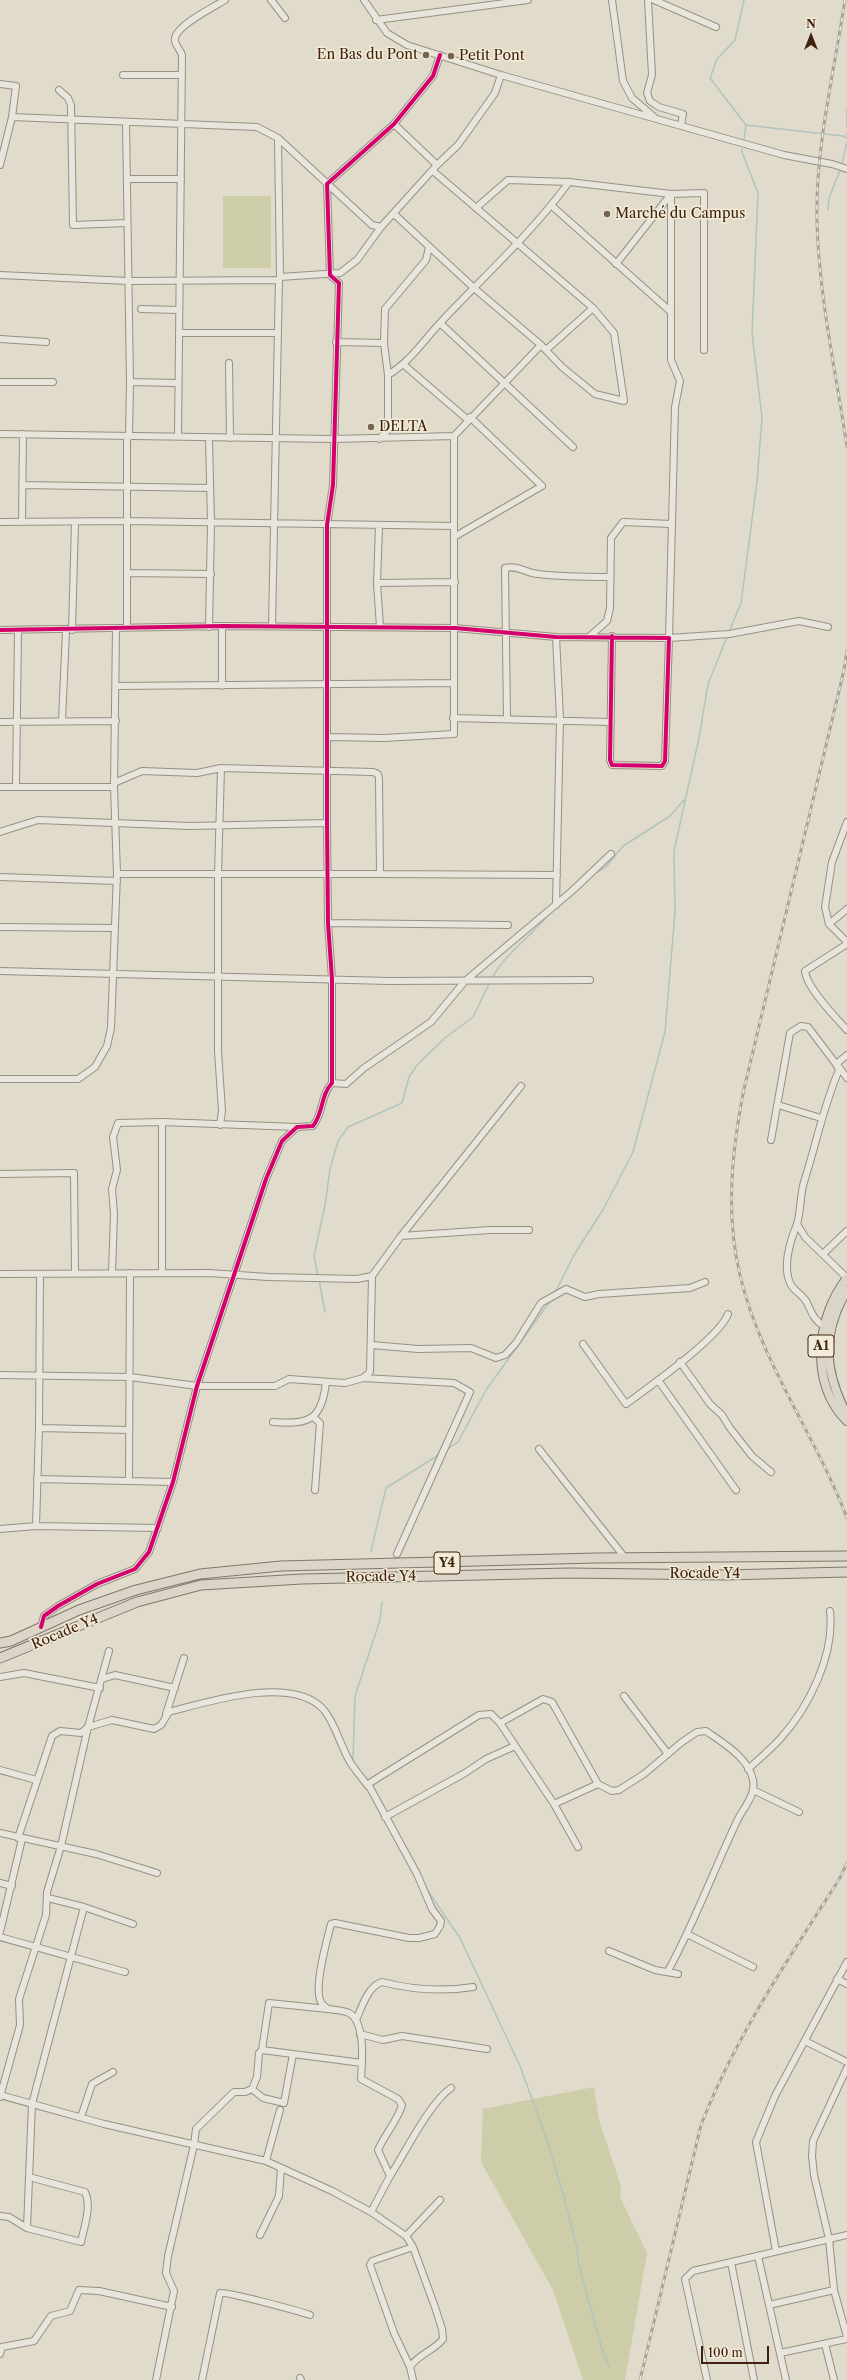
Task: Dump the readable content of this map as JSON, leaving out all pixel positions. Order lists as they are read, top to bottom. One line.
{"streets":{"highway":["Y4","Rocade Y4"],"main road":["A1"]},"places":["En Bas du Pont","Petit Pont","Marché du Campus","DELTA"],"scale_bar":"100 m","north":"top"}
